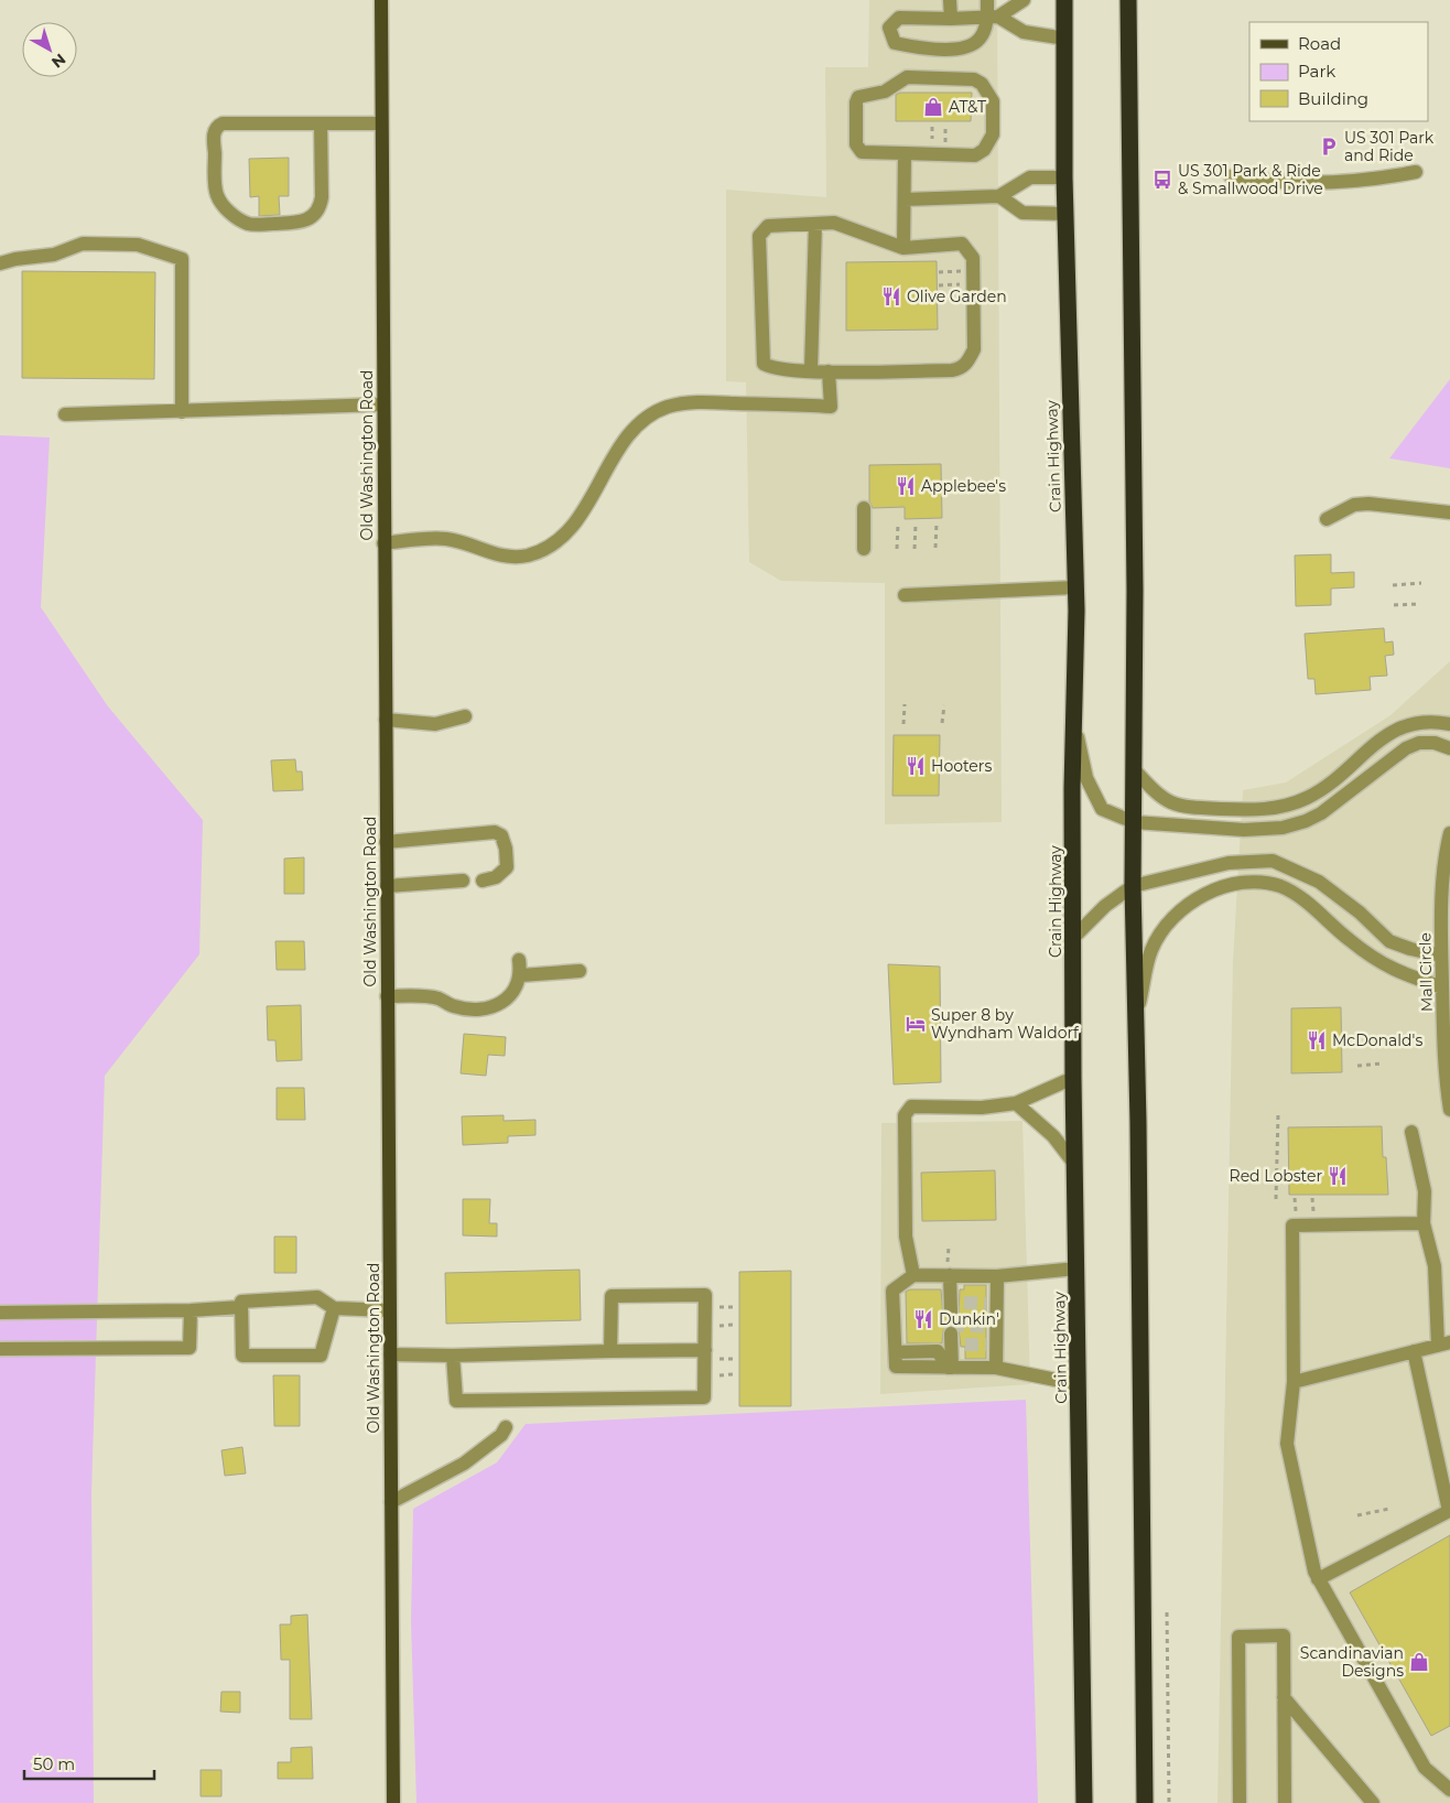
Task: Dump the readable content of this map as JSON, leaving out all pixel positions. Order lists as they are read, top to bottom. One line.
{"streets":{"highway":["Crain Highway"],"main road":["Old Washington Road"],"street":["Mall Circle"]},"places":{"shop":["AT&T","Scandinavian Designs"],"parking":["US 301 Park and Ride"],"bus stop":["US 301 Park & Ride & Smallwood Drive"],"restaurant":["Olive Garden","Applebee's","Hooters","McDonald's","Red Lobster","Dunkin'"],"hotel":["Super 8 by Wyndham Waldorf"]},"legend":["Road","Park","Building"],"scale_bar":"50 m","north":"bottom right"}
